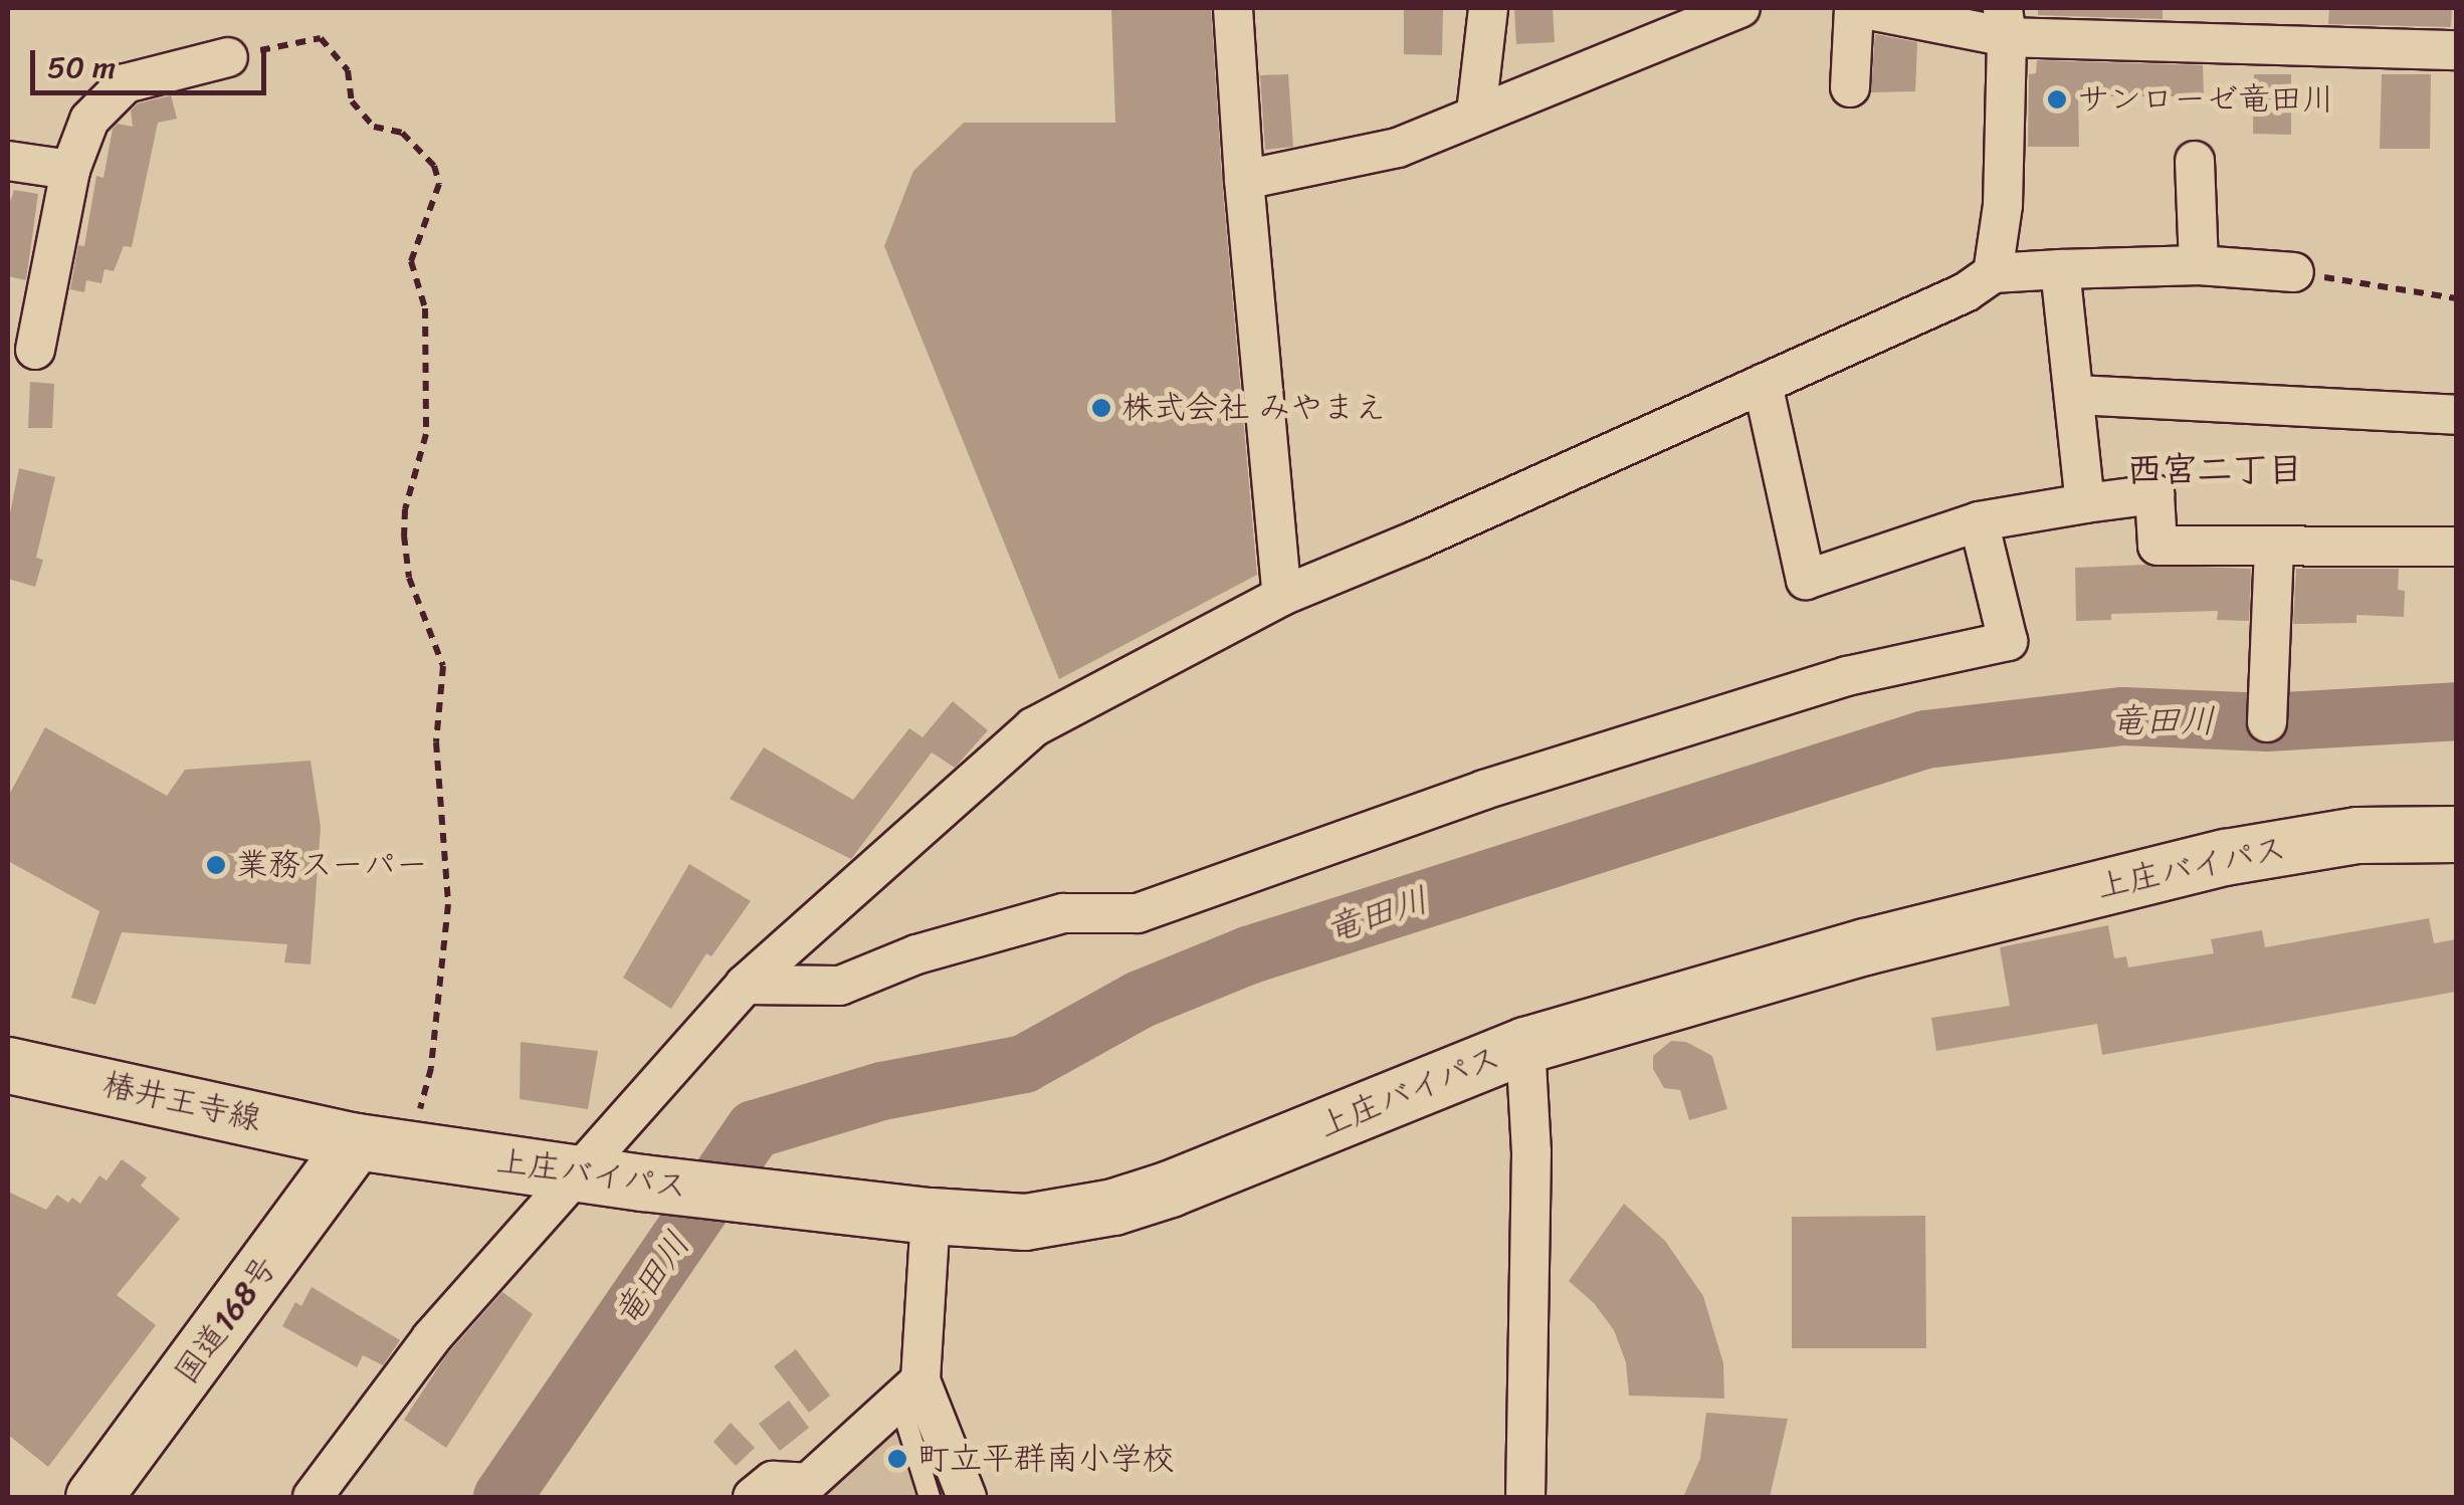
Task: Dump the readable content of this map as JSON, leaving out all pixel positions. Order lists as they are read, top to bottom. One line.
{"streets":{"main road":["上庄バイパス","椿井王寺線","国道168号"]},"crossings":[["上庄バイパス","椿井王寺線"],["上庄バイパス","国道168号"],["椿井王寺線","国道168号"]],"districts":["西宮二丁目"],"water":["竜田川"],"places":["サンローゼ竜田川","株式会社 みやまえ","業務スーパー","町立平群南小学校"],"scale_bar":"50 m"}
